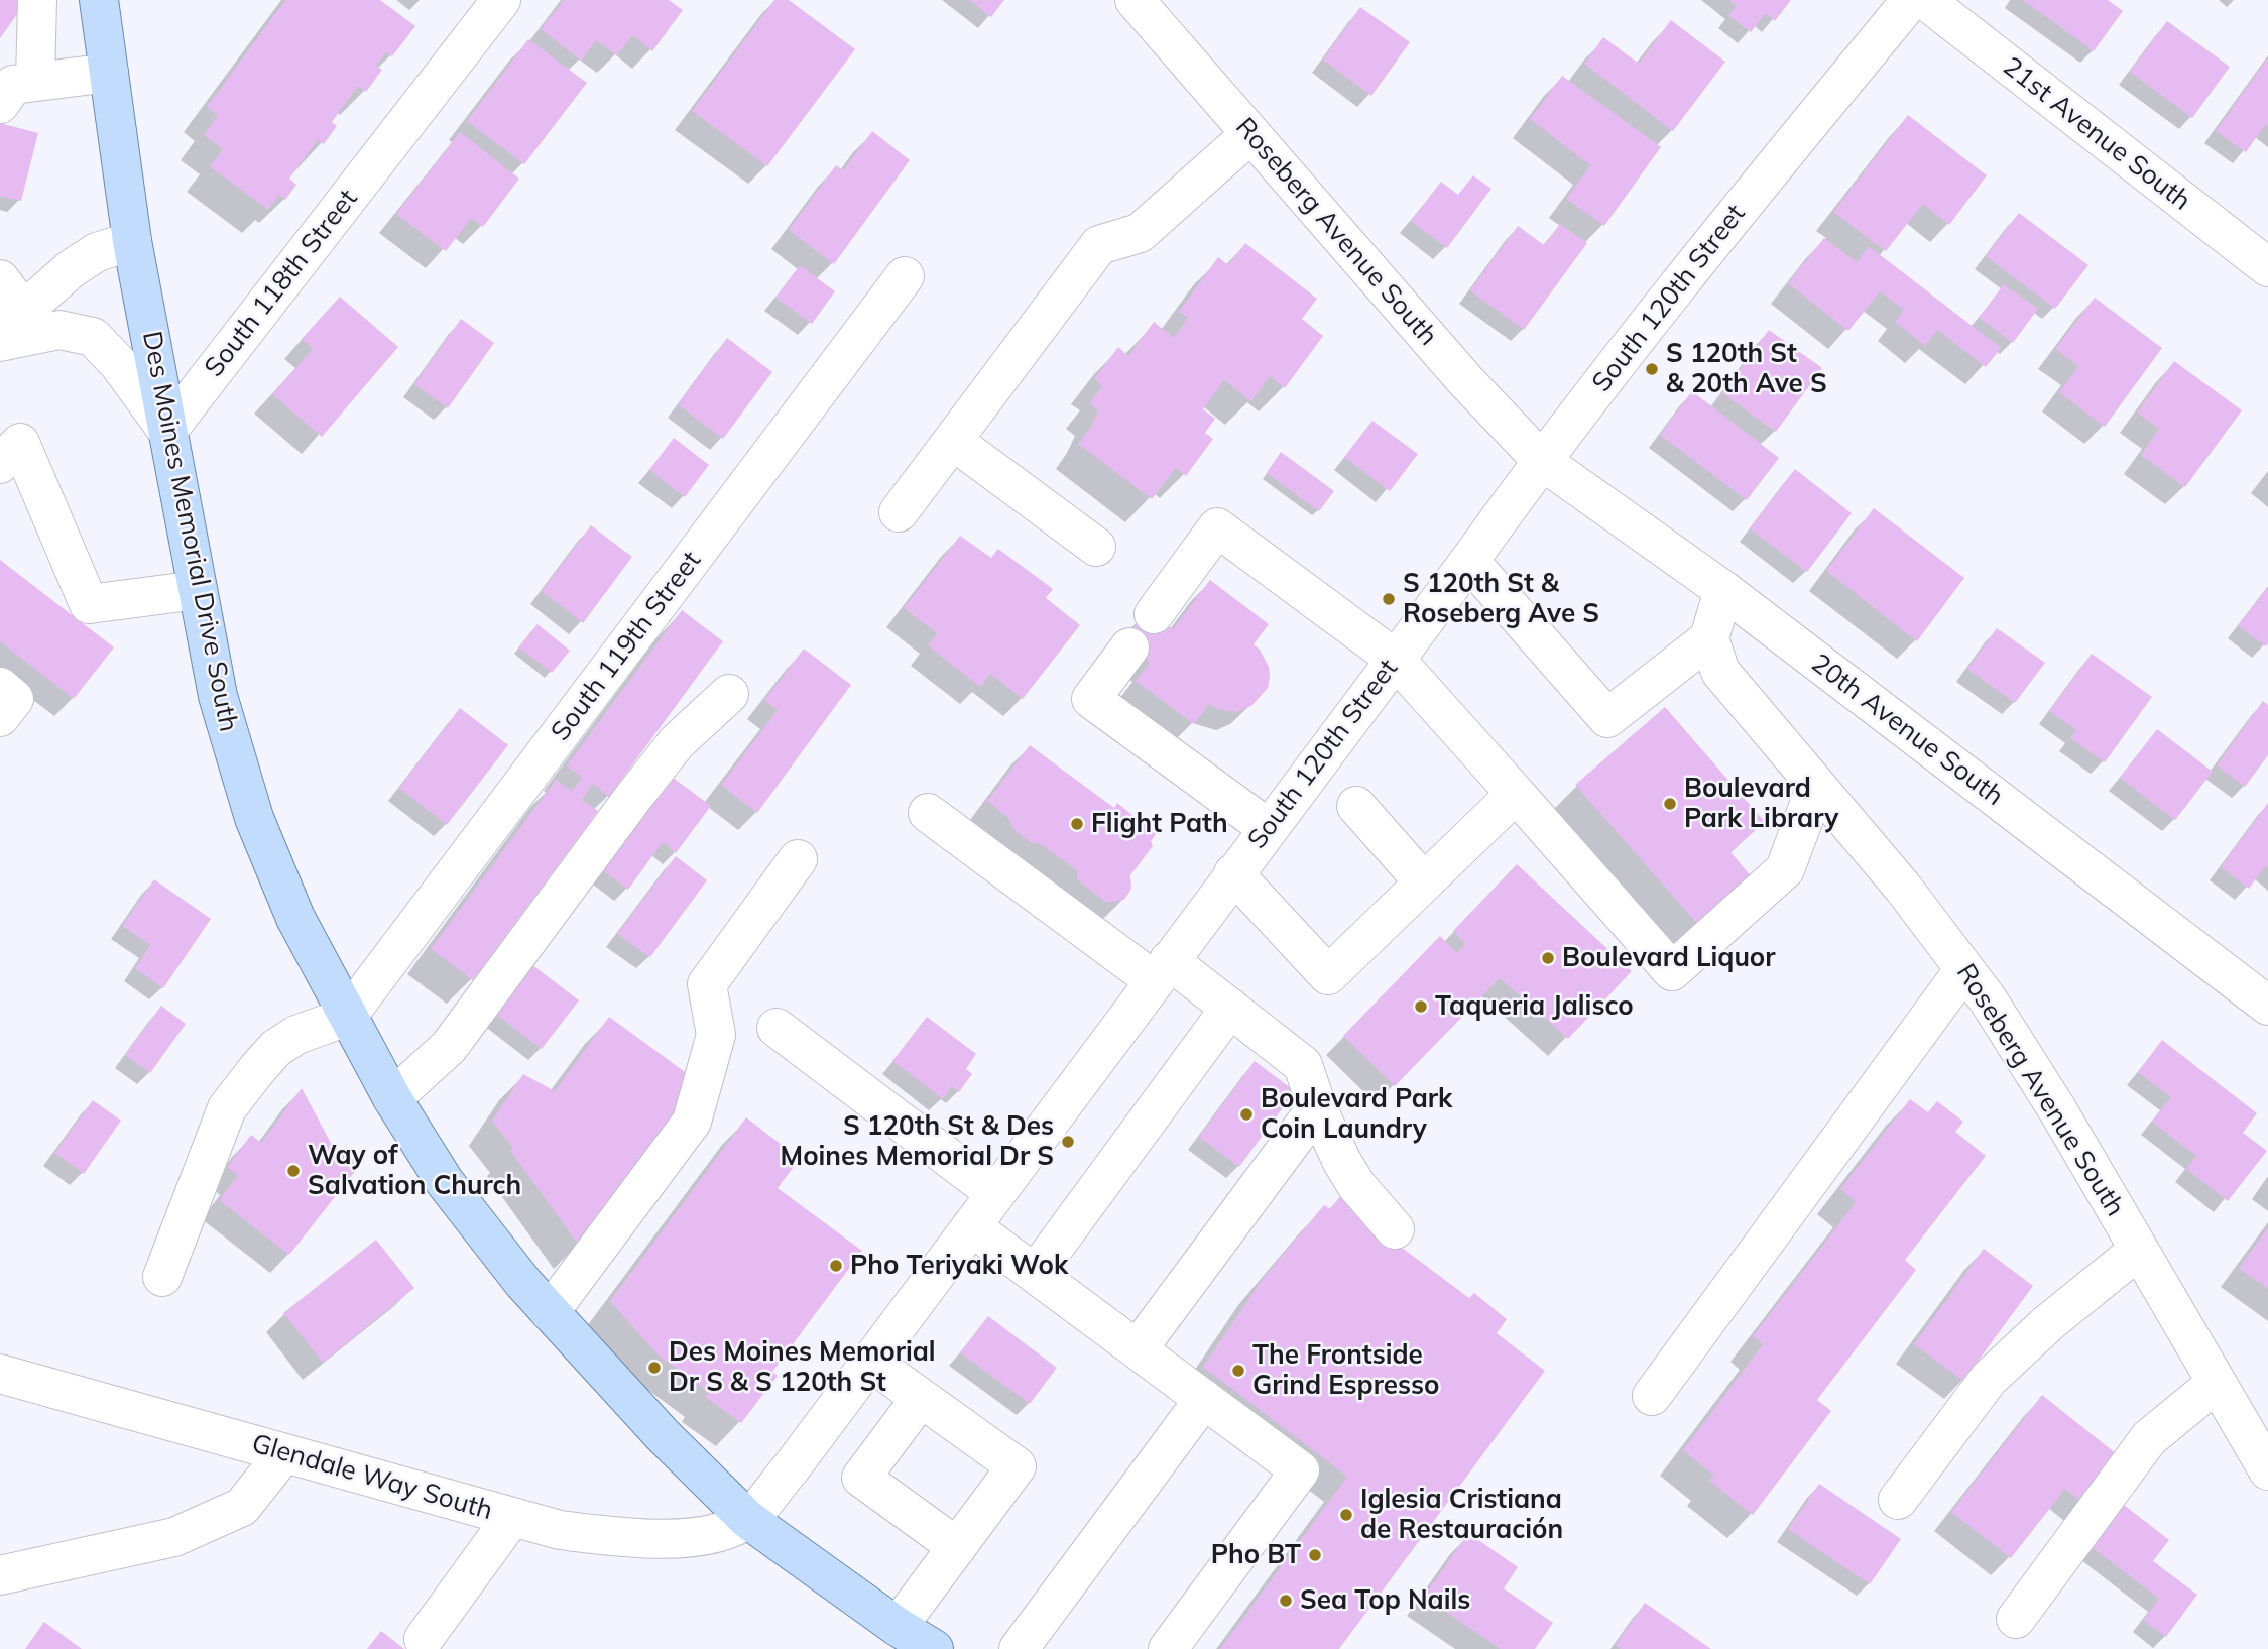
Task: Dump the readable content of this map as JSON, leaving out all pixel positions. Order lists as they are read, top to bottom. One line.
{"streets":{"main road":["Des Moines Memorial Drive South"],"street":["21st Avenue South","Roseberg Avenue South","South 118th Street","South 120th Street","South 119th Street","20th Avenue South","Glendale Way South"]},"crossings":[["Roseberg Avenue South","South 120th Street"],["Roseberg Avenue South","20th Avenue South"],["South 118th Street","Des Moines Memorial Drive South"],["South 120th Street","Des Moines Memorial Drive South"],["South 120th Street","20th Avenue South"],["South 120th Street","Glendale Way South"],["Des Moines Memorial Drive South","South 119th Street"],["Des Moines Memorial Drive South","Glendale Way South"]],"places":["S 120th St & 20th Ave S","S 120th St & Roseberg Ave S","Boulevard Park Library","Flight Path","Boulevard Liquor","Taqueria Jalisco","Boulevard Park Coin Laundry","S 120th St & Des Moines Memorial Dr S","Way of Salvation Church","Pho Teriyaki Wok","Des Moines Memorial Dr S & S 120th St","The Frontside Grind Espresso","Iglesia Cristiana de Restauración","Pho BT","Sea Top Nails"]}
